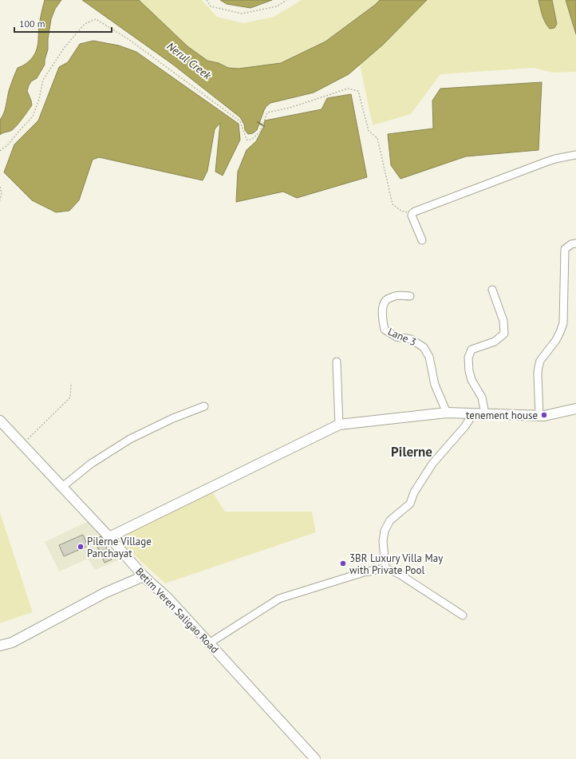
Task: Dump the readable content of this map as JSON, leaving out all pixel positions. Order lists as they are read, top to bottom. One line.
{"streets":{"main road":["Betim Veren Saligao Road"],"street":["Lane 3"]},"districts":["Pilerne"],"water":["Nerul Creek"],"places":["tenement house","Pilerne Village Panchayat","3BR Luxury Villa May with Private Pool"],"scale_bar":"100 m"}
